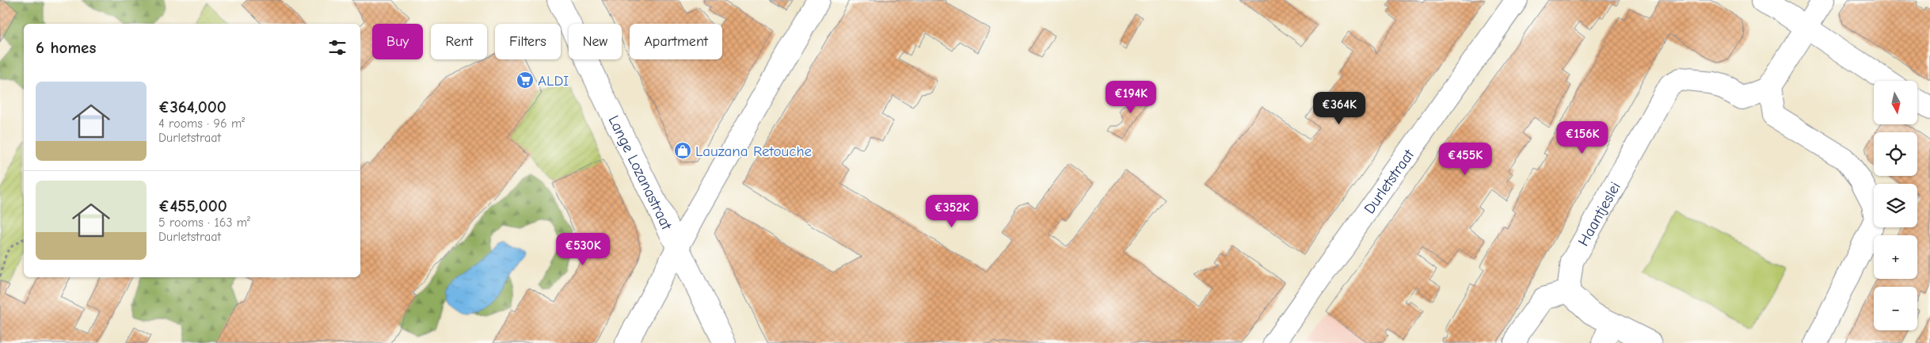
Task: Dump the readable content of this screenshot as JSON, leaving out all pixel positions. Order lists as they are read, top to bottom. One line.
{"streets":{"street":["Lange Lozanastraat","Durletstraat","Haantjeslei"]},"places":{"supermarket":["ALDI"],"shop":["Lauzana Retouche"]},"north":"bottom","page":{"chip":["Buy","Rent","Filters","New","Apartment"],"heading":"6 homes","list":[{"name":"€364,000","note":"4 rooms · 96 m² · Durletstraat"},{"name":"€455,000","note":"5 rooms · 163 m² · Durletstraat"}],"map_buttons":["+","−"],"price":["€194K","€364K","€156K","€455K","€352K","€530K"]}}
